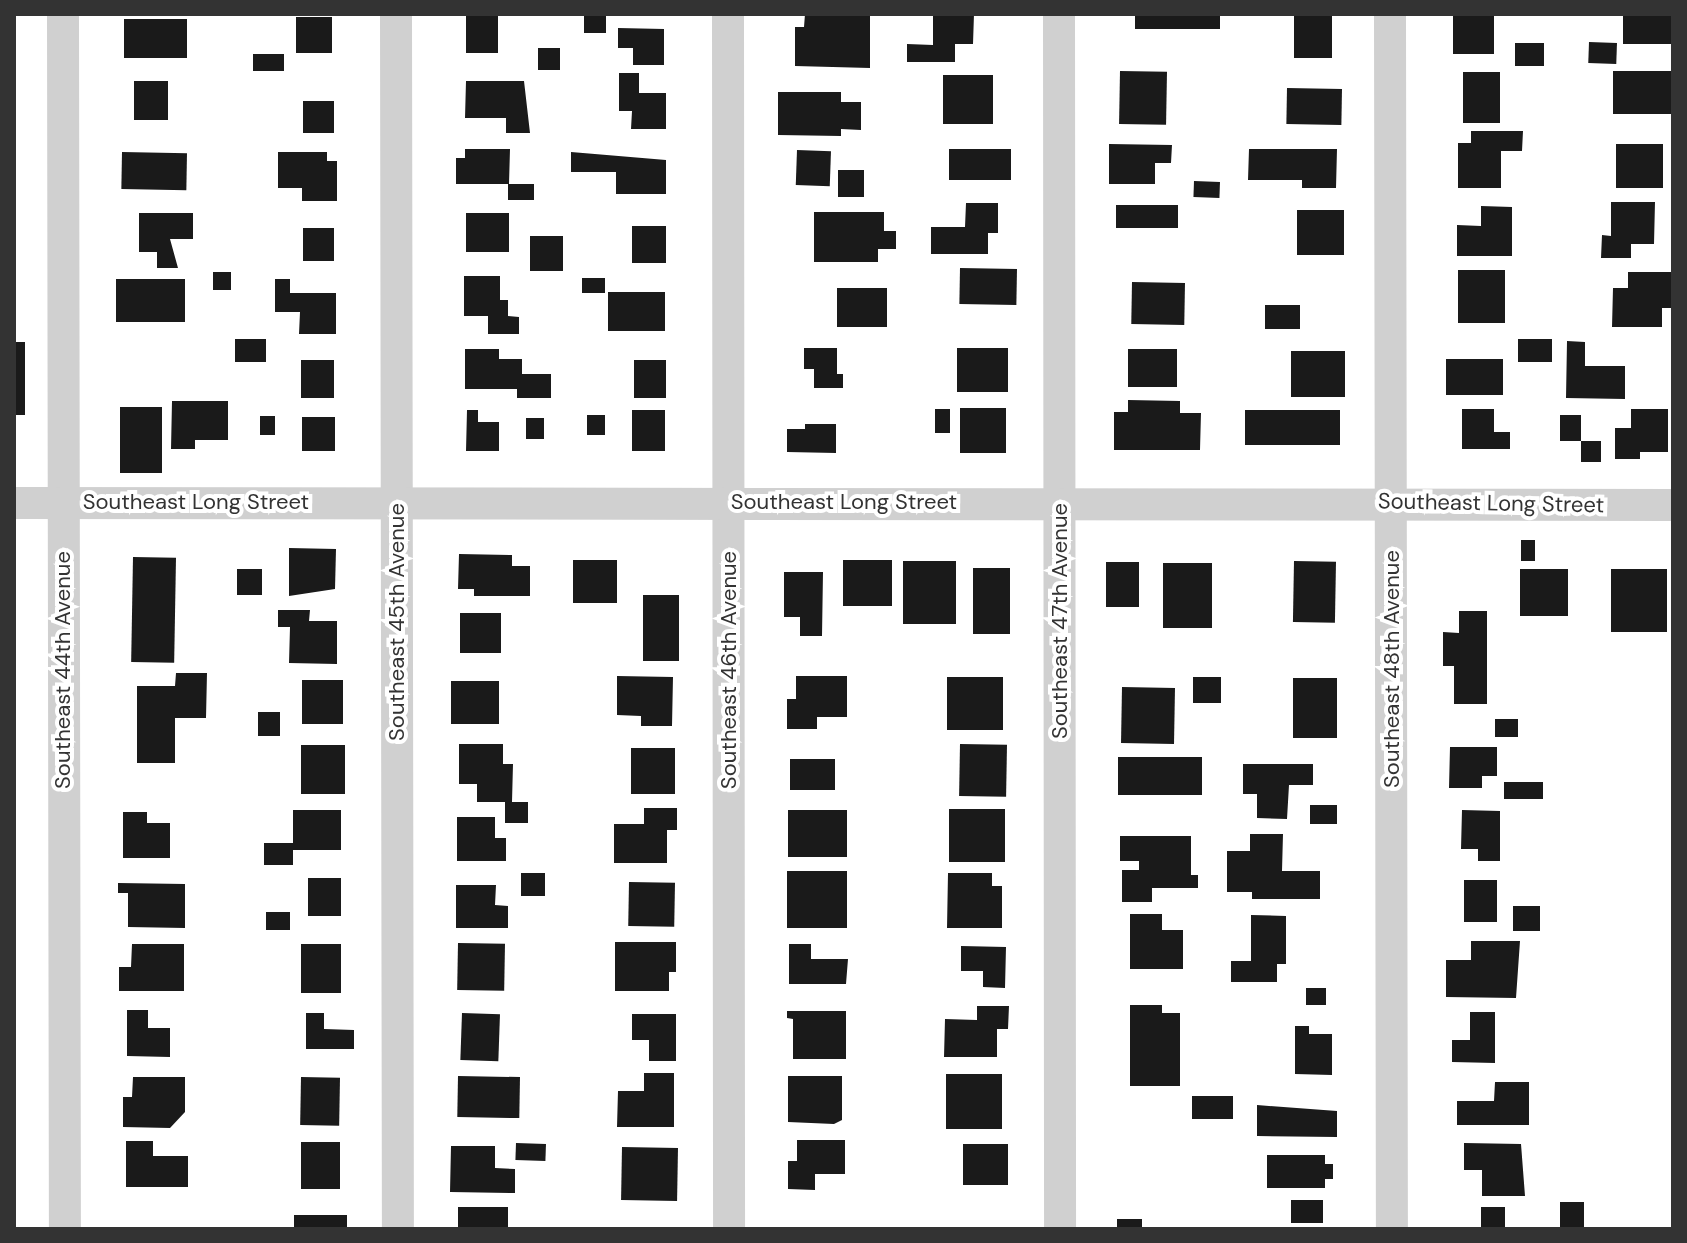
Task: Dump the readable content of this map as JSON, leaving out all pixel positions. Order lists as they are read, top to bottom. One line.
{"streets":{"street":["Southeast Long Street","Southeast 47th Avenue","Southeast 45th Avenue","Southeast 48th Avenue","Southeast 44th Avenue","Southeast 46th Avenue"]},"crossings":[["Southeast Long Street","Southeast 47th Avenue"],["Southeast Long Street","Southeast 45th Avenue"],["Southeast Long Street","Southeast 48th Avenue"],["Southeast Long Street","Southeast 44th Avenue"],["Southeast Long Street","Southeast 46th Avenue"]]}
